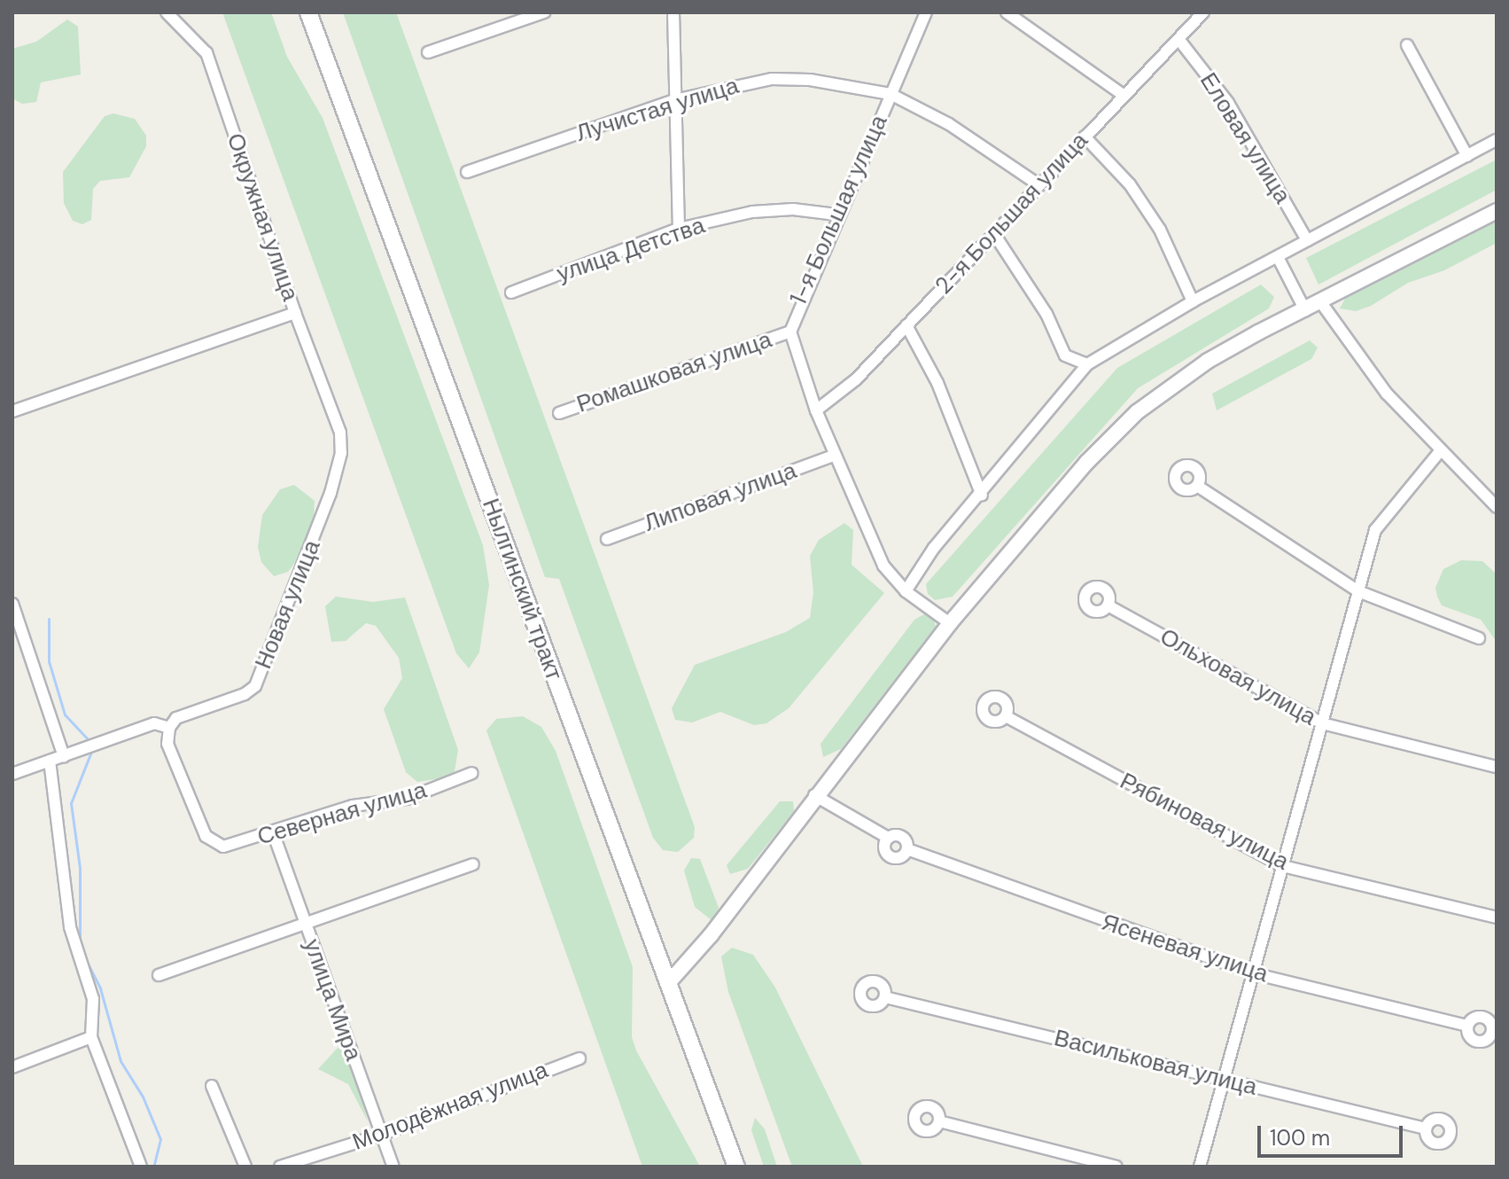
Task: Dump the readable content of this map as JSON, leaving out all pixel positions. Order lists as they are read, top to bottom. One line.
{"streets":{"main road":["Нылгинский тракт"],"street":["Лучистая улица","Еловая улица","1-я Большая улица","2-я Большая улица","Окружная улица","улица Детства","Ромашковая улица","Липовая улица","Новая улица","Ольховая улица","Северная улица","Рябиновая улица","Ясеневая улица","улица Мира","Васильковая улица","Молодёжная улица"]},"crossings":[["Лучистая улица","1-я Большая улица"],["Лучистая улица","2-я Большая улица"],["Еловая улица","2-я Большая улица"],["1-я Большая улица","2-я Большая улица"],["1-я Большая улица","улица Детства"],["1-я Большая улица","Ромашковая улица"],["1-я Большая улица","Липовая улица"],["Окружная улица","Новая улица"],["Новая улица","Северная улица"],["Северная улица","улица Мира"],["улица Мира","Молодёжная улица"]],"scale_bar":"100 m"}
